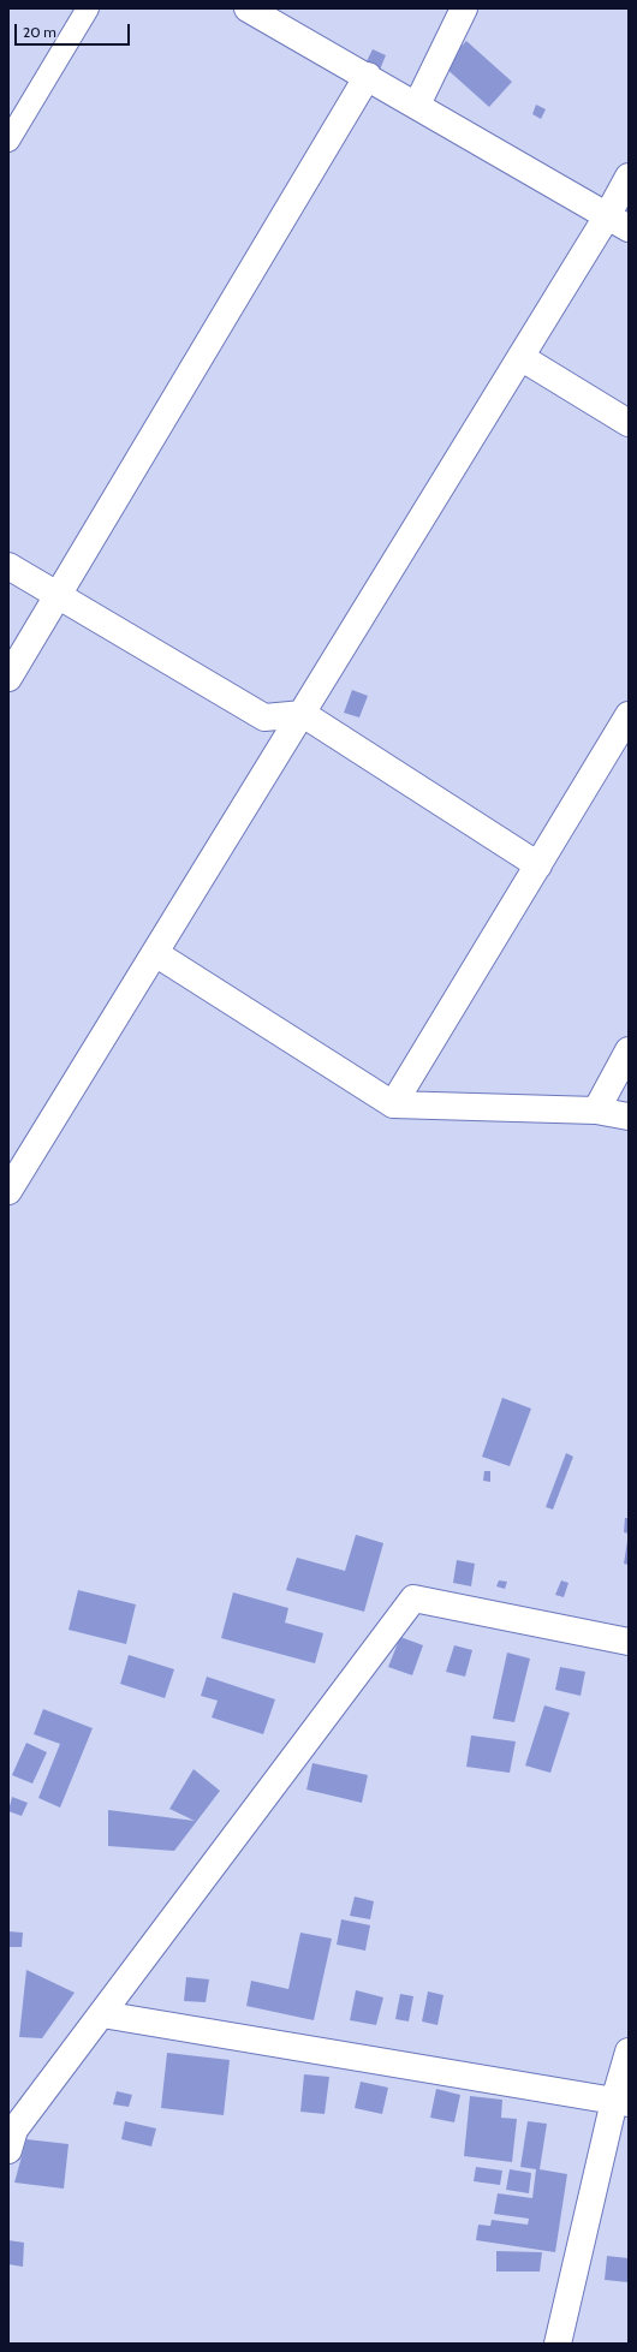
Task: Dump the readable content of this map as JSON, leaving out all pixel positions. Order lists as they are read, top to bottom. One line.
{"scale_bar":"20 m"}
